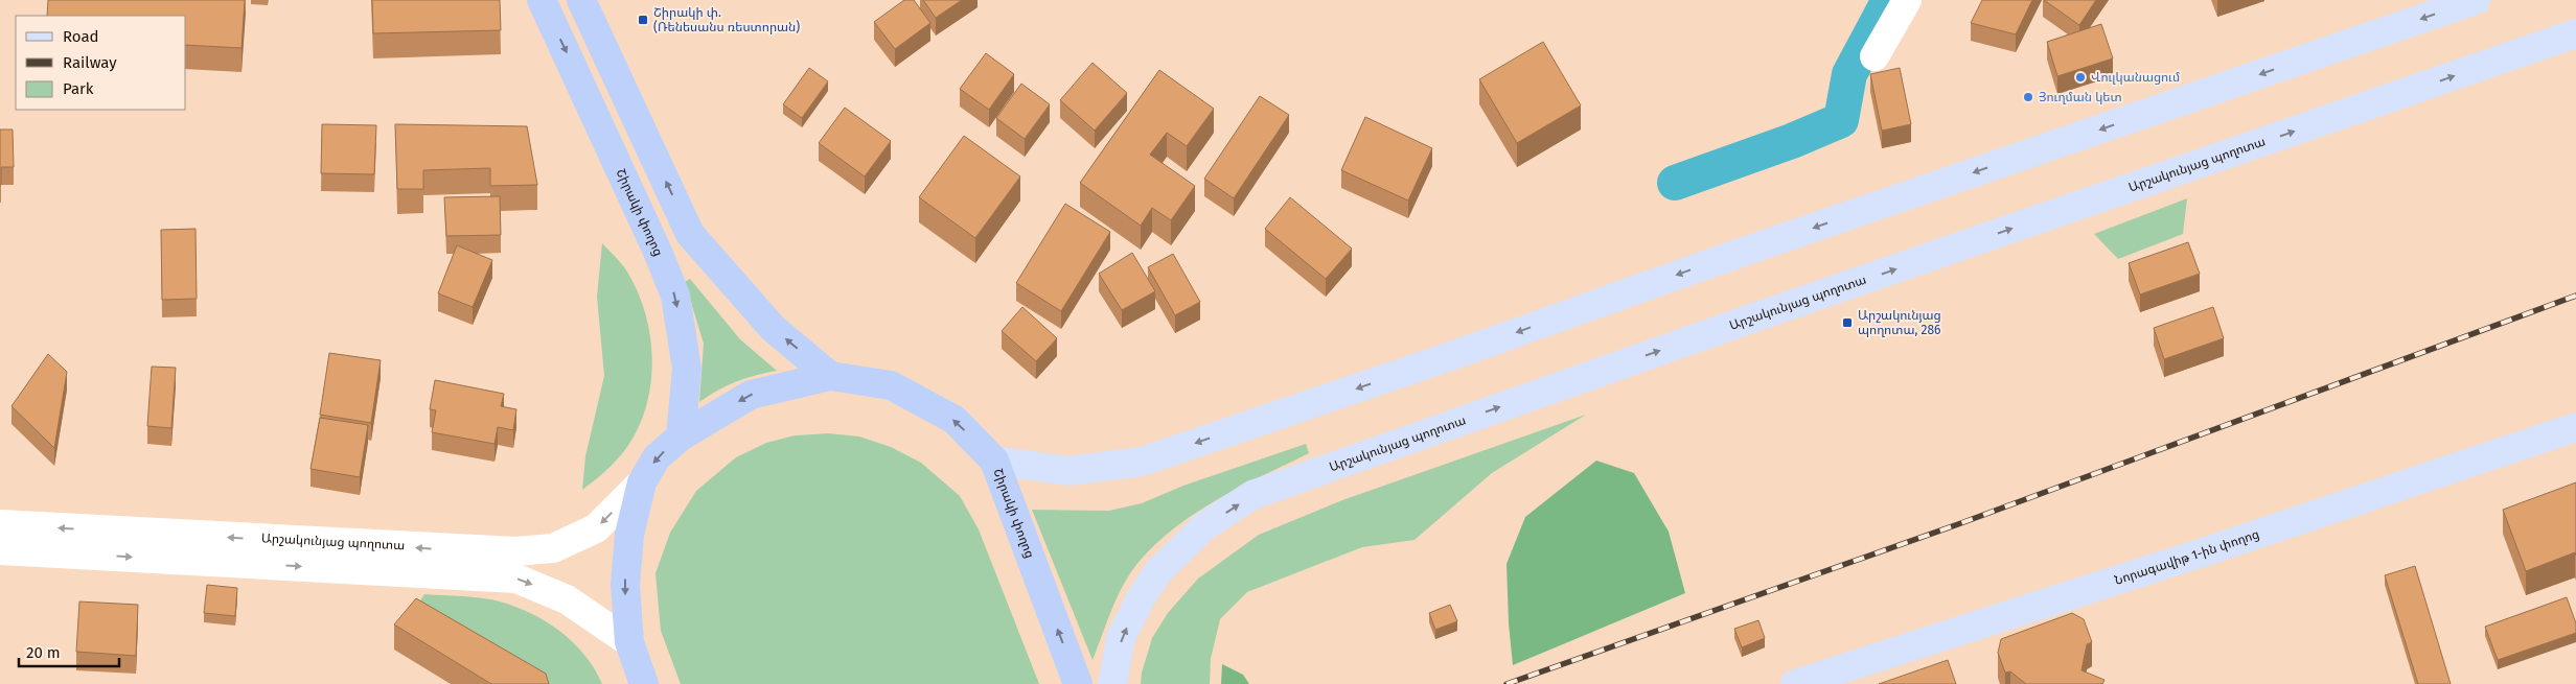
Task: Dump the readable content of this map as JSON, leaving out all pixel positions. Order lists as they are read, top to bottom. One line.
{"streets":{"highway":["Շիրակի փողոց"],"main road":["Արշակունյաց պողոտա","Նորագավիթ 1-ին փողոց"]},"crossings":[["Արշակունյաց պողոտա","Շիրակի փողոց"]],"places":{"transit":["Շիրակի փ. (Ռենեսանս ռեստորան)","Արշակունյաց պողոտա, 286"],"other":["Վուլկանացում","Յուղման կետ"]},"legend":["Road","Railway","Park"],"scale_bar":"20 m"}
